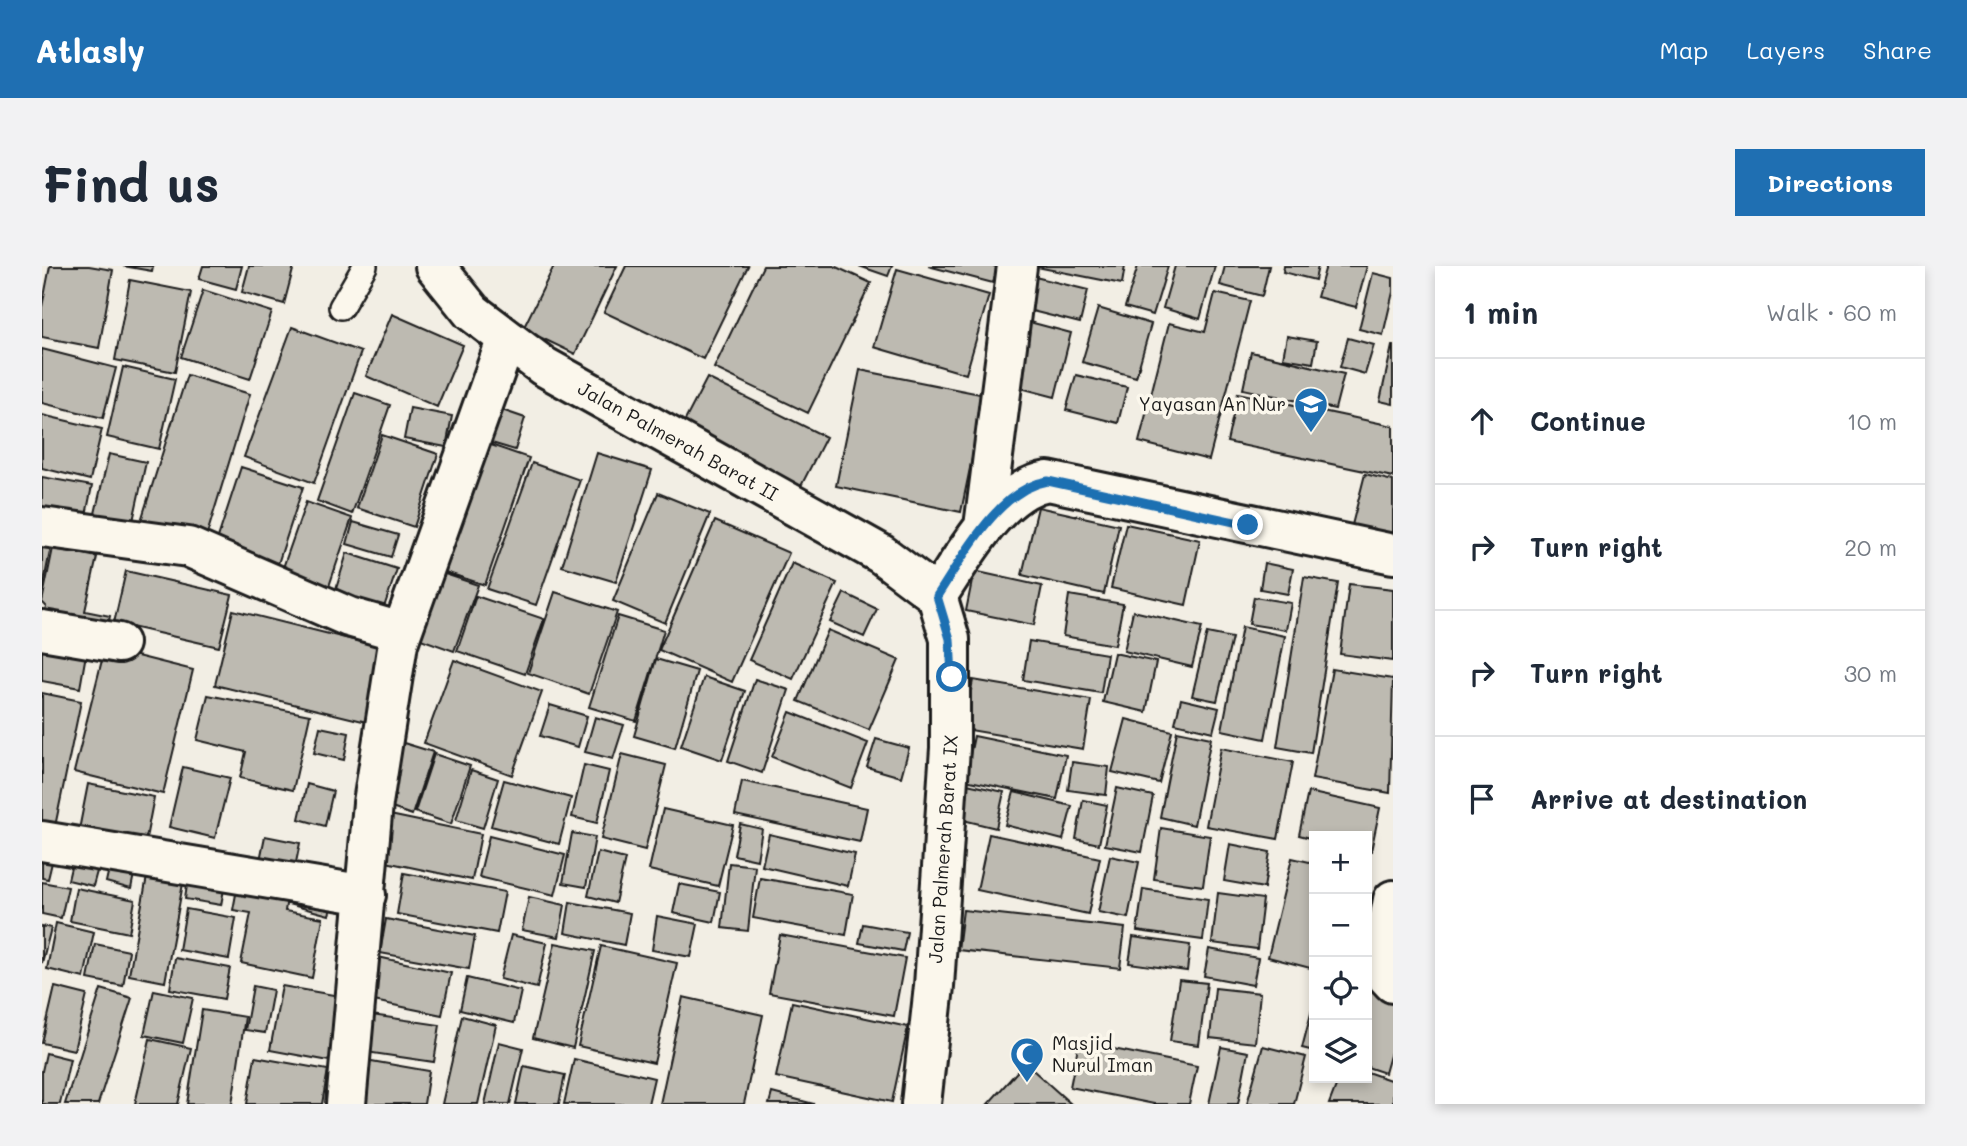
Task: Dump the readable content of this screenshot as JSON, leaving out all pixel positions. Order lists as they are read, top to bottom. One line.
{"streets":{"street":["Jalan Palmerah Barat II","Jalan Palmerah Barat IX"]},"crossings":[["Jalan Palmerah Barat II","Jalan Palmerah Barat IX"]],"places":{"school or university":["Yayasan An Nur"],"mosque":["Masjid Nurul Iman"]},"page":{"header":"Atlasly","nav":["Map","Layers","Share"],"buttons":"Directions","title":"Find us","heading":["1 min","Walk · 60 m"],"list":[["Continue","10 m"],["Turn right","20 m"],["Turn right","30 m"],"Arrive at destination"],"map_buttons":["+","−"]}}
